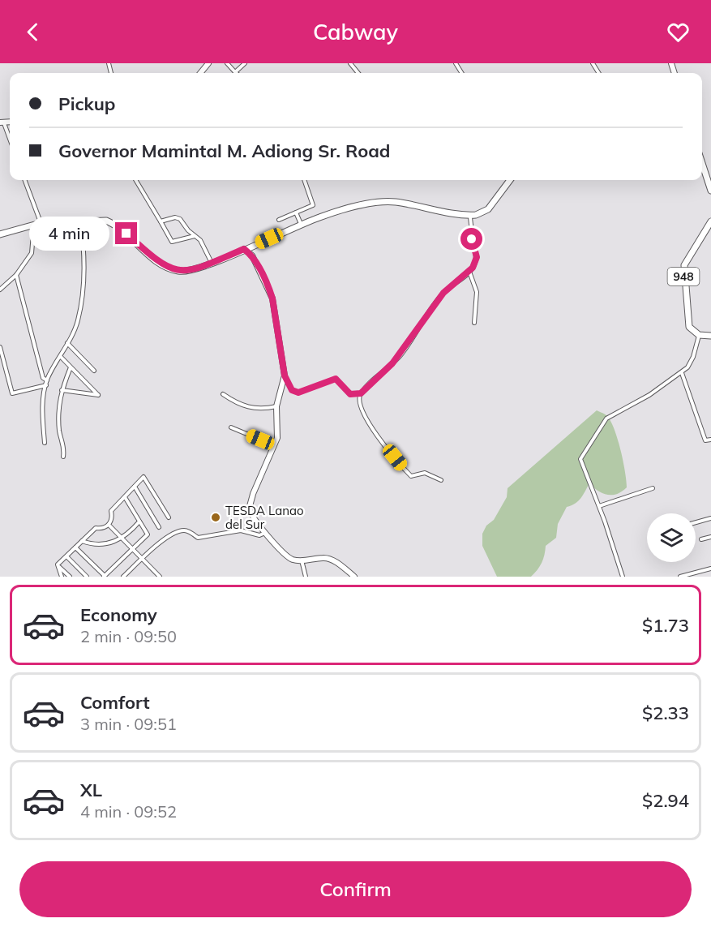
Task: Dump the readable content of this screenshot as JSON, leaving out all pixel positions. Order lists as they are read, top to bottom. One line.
{"streets":{"main road":["948"]},"places":["TESDA Lanao del Sur"],"page":{"header":"Cabway","banner":["Pickup","Governor Mamintal M. Adiong Sr. Road"],"bubble":"4 min","list":[{"name":"Economy","note":"2 min · 09:50","value":"$1.73"},{"name":"Comfort","note":"3 min · 09:51","value":"$2.33"},{"name":"XL","note":"4 min · 09:52","value":"$2.94"}],"buttons":"Confirm"}}
